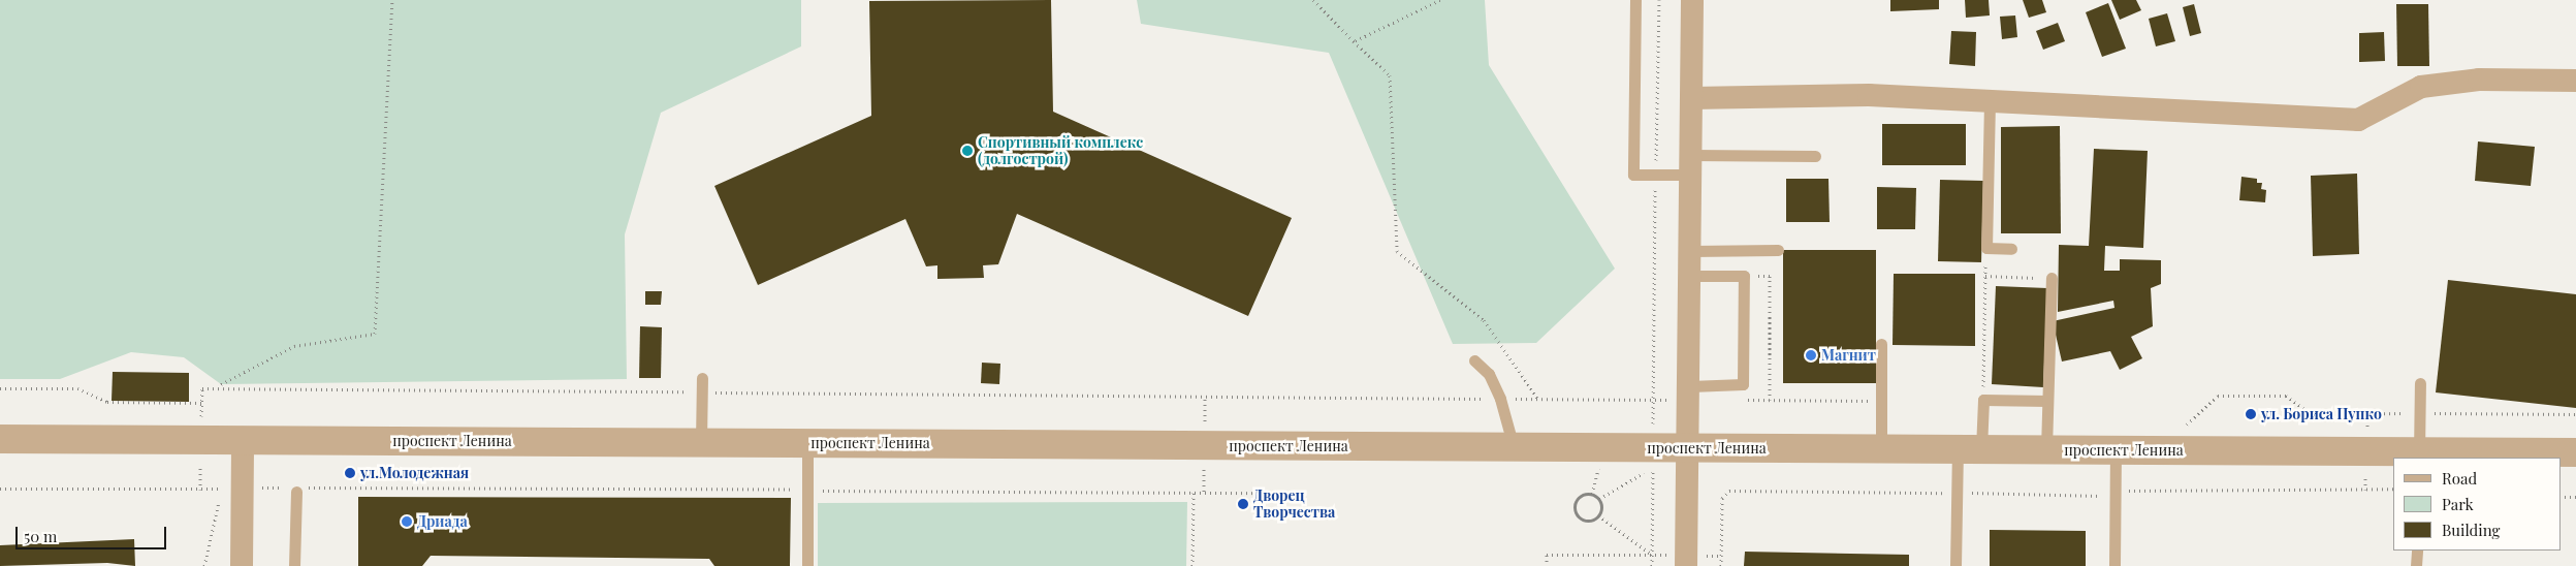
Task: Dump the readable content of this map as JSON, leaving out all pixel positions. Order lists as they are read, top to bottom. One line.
{"streets":{"street":["проспект Ленина"]},"places":["Спортивный комплекс (долгострой)","Магнит","ул. Бориса Пупко","ул.Молодежная","Дворец Творчества","Дриада"],"legend":["Road","Park","Building"],"scale_bar":"50 m"}
